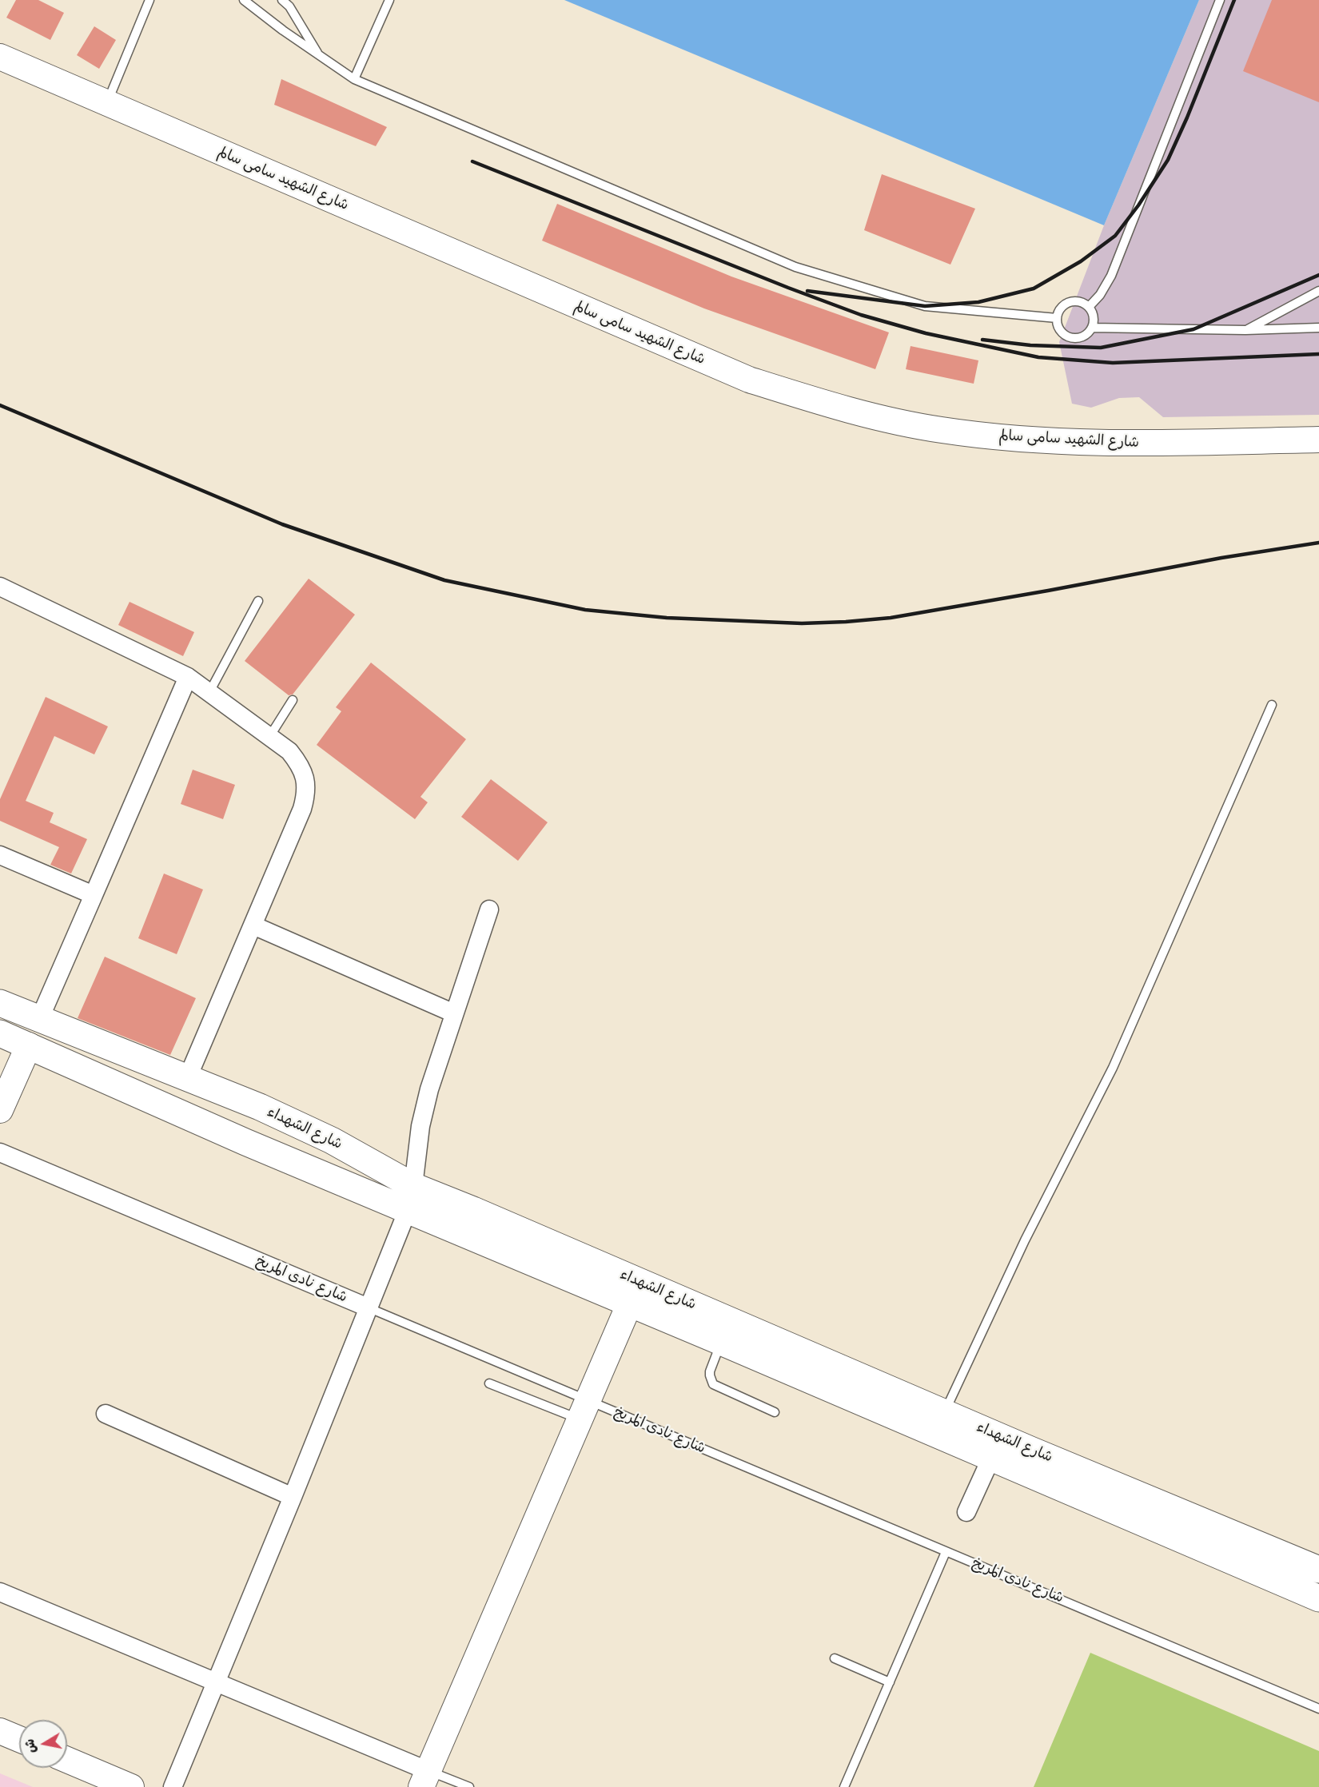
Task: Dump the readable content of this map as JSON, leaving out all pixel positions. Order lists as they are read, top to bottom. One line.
{"streets":{"highway":["شارع الشهداء"],"main road":["شارع الشهيد سامى سالم"],"street":["شارع نادى المريخ"]},"north":"left"}
